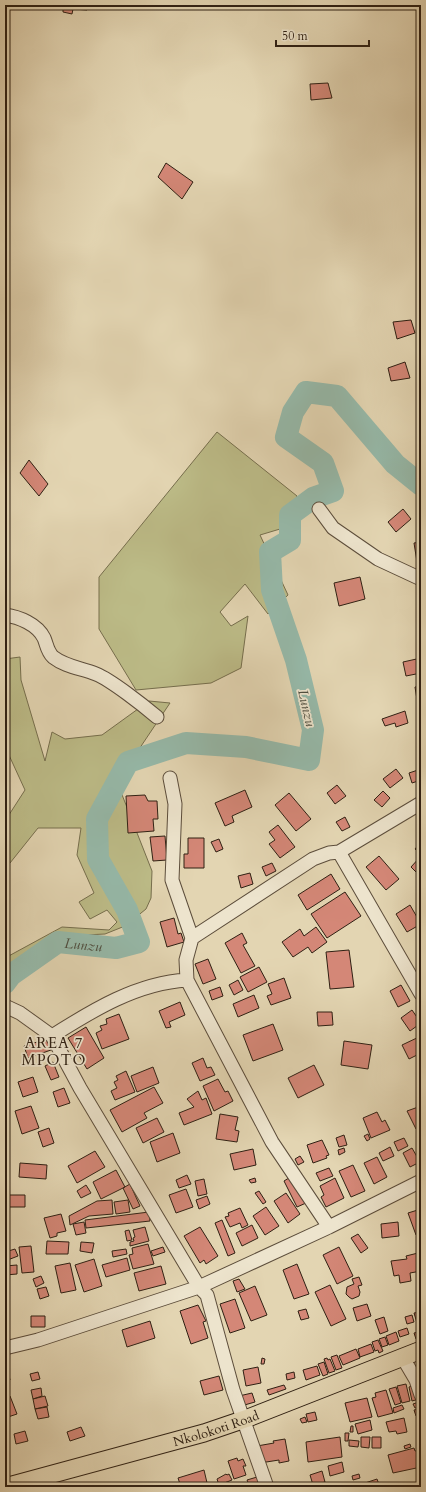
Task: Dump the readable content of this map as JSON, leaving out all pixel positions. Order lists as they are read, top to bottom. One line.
{"streets":{"main road":["Nkolokoti Road"]},"districts":["AREA 7 MPOTO"],"water":["Lunzu"],"scale_bar":"50 m"}
